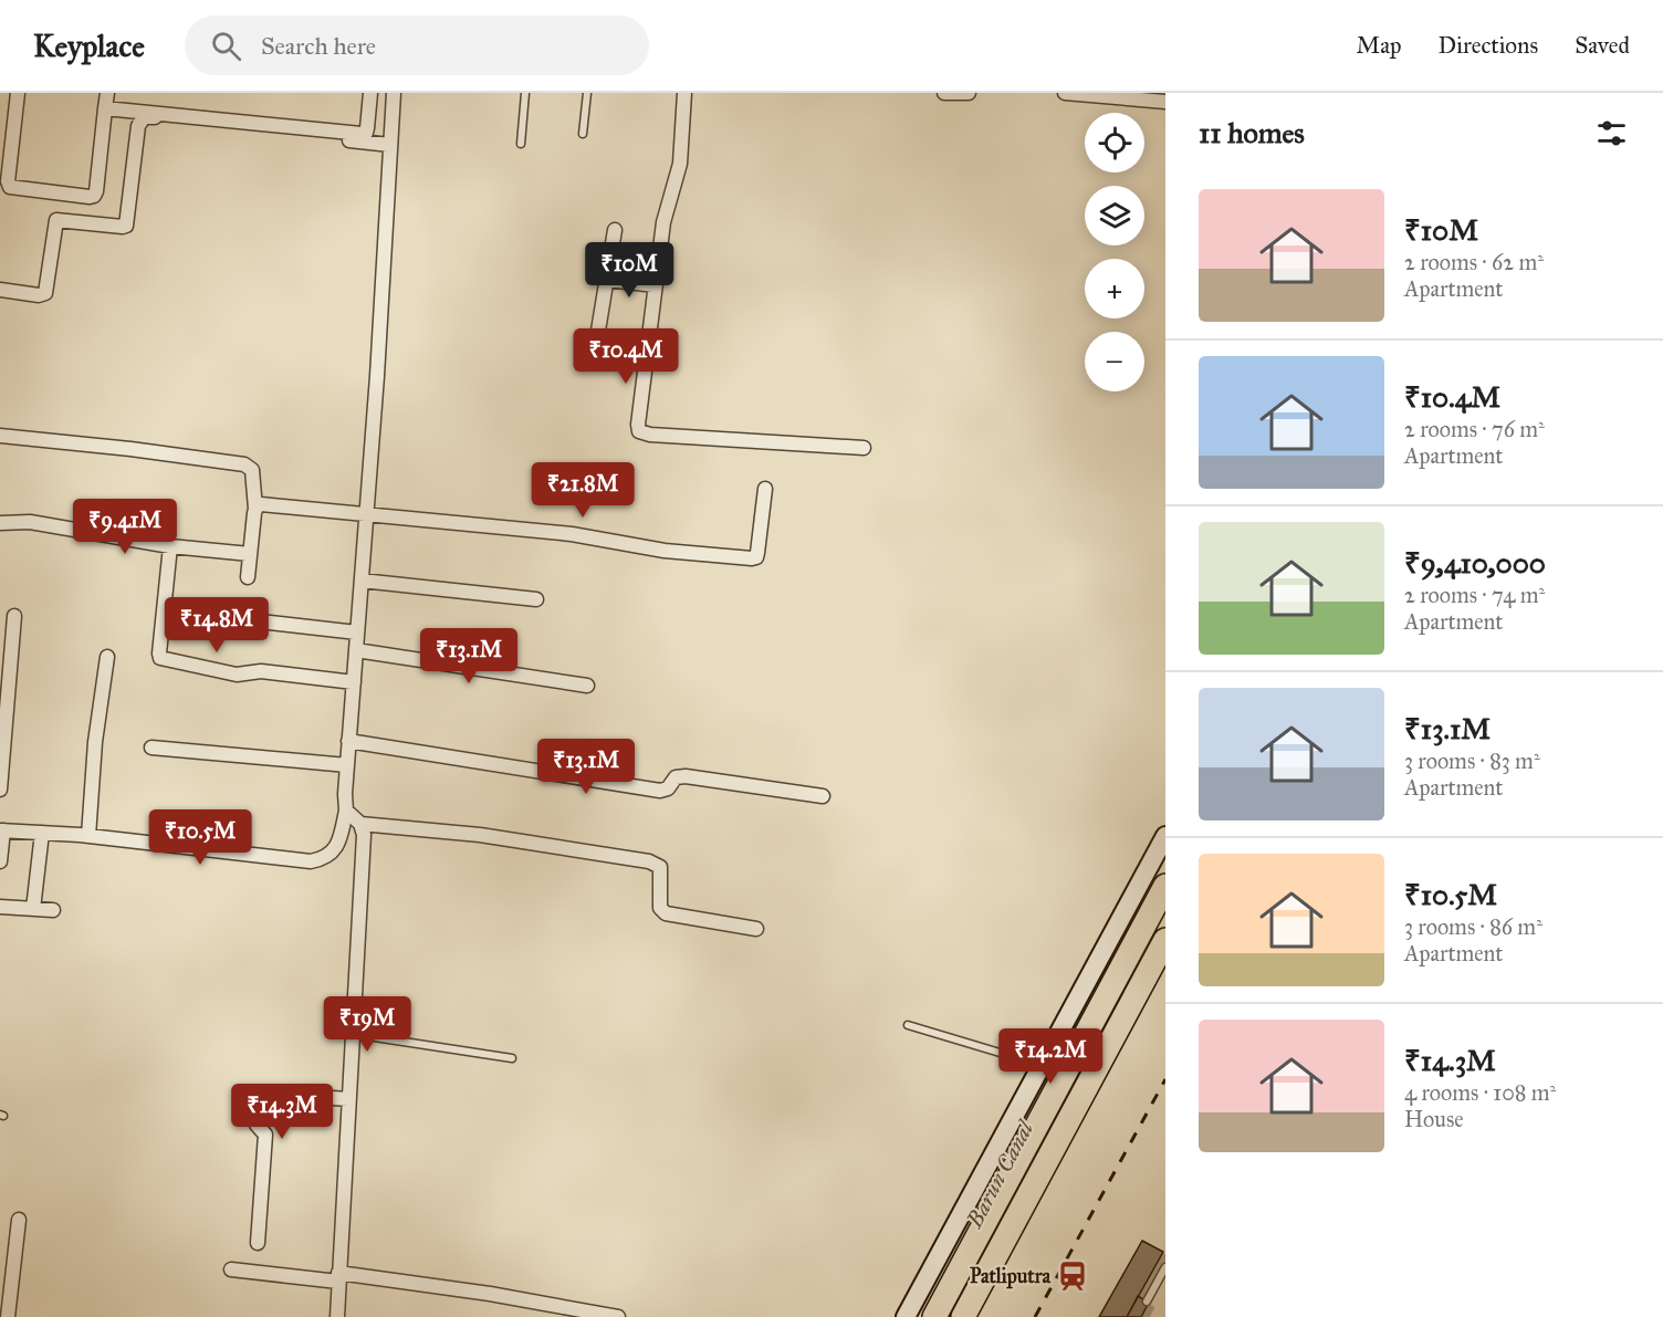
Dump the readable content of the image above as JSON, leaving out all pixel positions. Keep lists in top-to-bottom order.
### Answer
{
  "water": ["Barun Canal"],
  "places": {
    "station": ["Patliputra"]
  },
  "page": {
    "header": "Keyplace",
    "search": "Search here",
    "nav": ["Map", "Directions", "Saved"],
    "heading": "11 homes",
    "map_buttons": ["+", "−"],
    "list": [
      {
        "name": "₹10M",
        "note": "2 rooms · 62 m² · Apartment"
      },
      {
        "name": "₹10.4M",
        "note": "2 rooms · 76 m² · Apartment"
      },
      {
        "name": "₹9,410,000",
        "note": "2 rooms · 74 m² · Apartment"
      },
      {
        "name": "₹13.1M",
        "note": "3 rooms · 83 m² · Apartment"
      },
      {
        "name": "₹10.5M",
        "note": "3 rooms · 86 m² · Apartment"
      },
      {
        "name": "₹14.3M",
        "note": "4 rooms · 108 m² · House"
      }
    ],
    "price": [
      "₹10M",
      "₹10.4M",
      "₹21.8M",
      "₹9.41M",
      "₹14.8M",
      "₹13.1M",
      "₹13.1M",
      "₹10.5M",
      "₹19M",
      "₹14.2M",
      "₹14.3M"
    ]
  }
}
